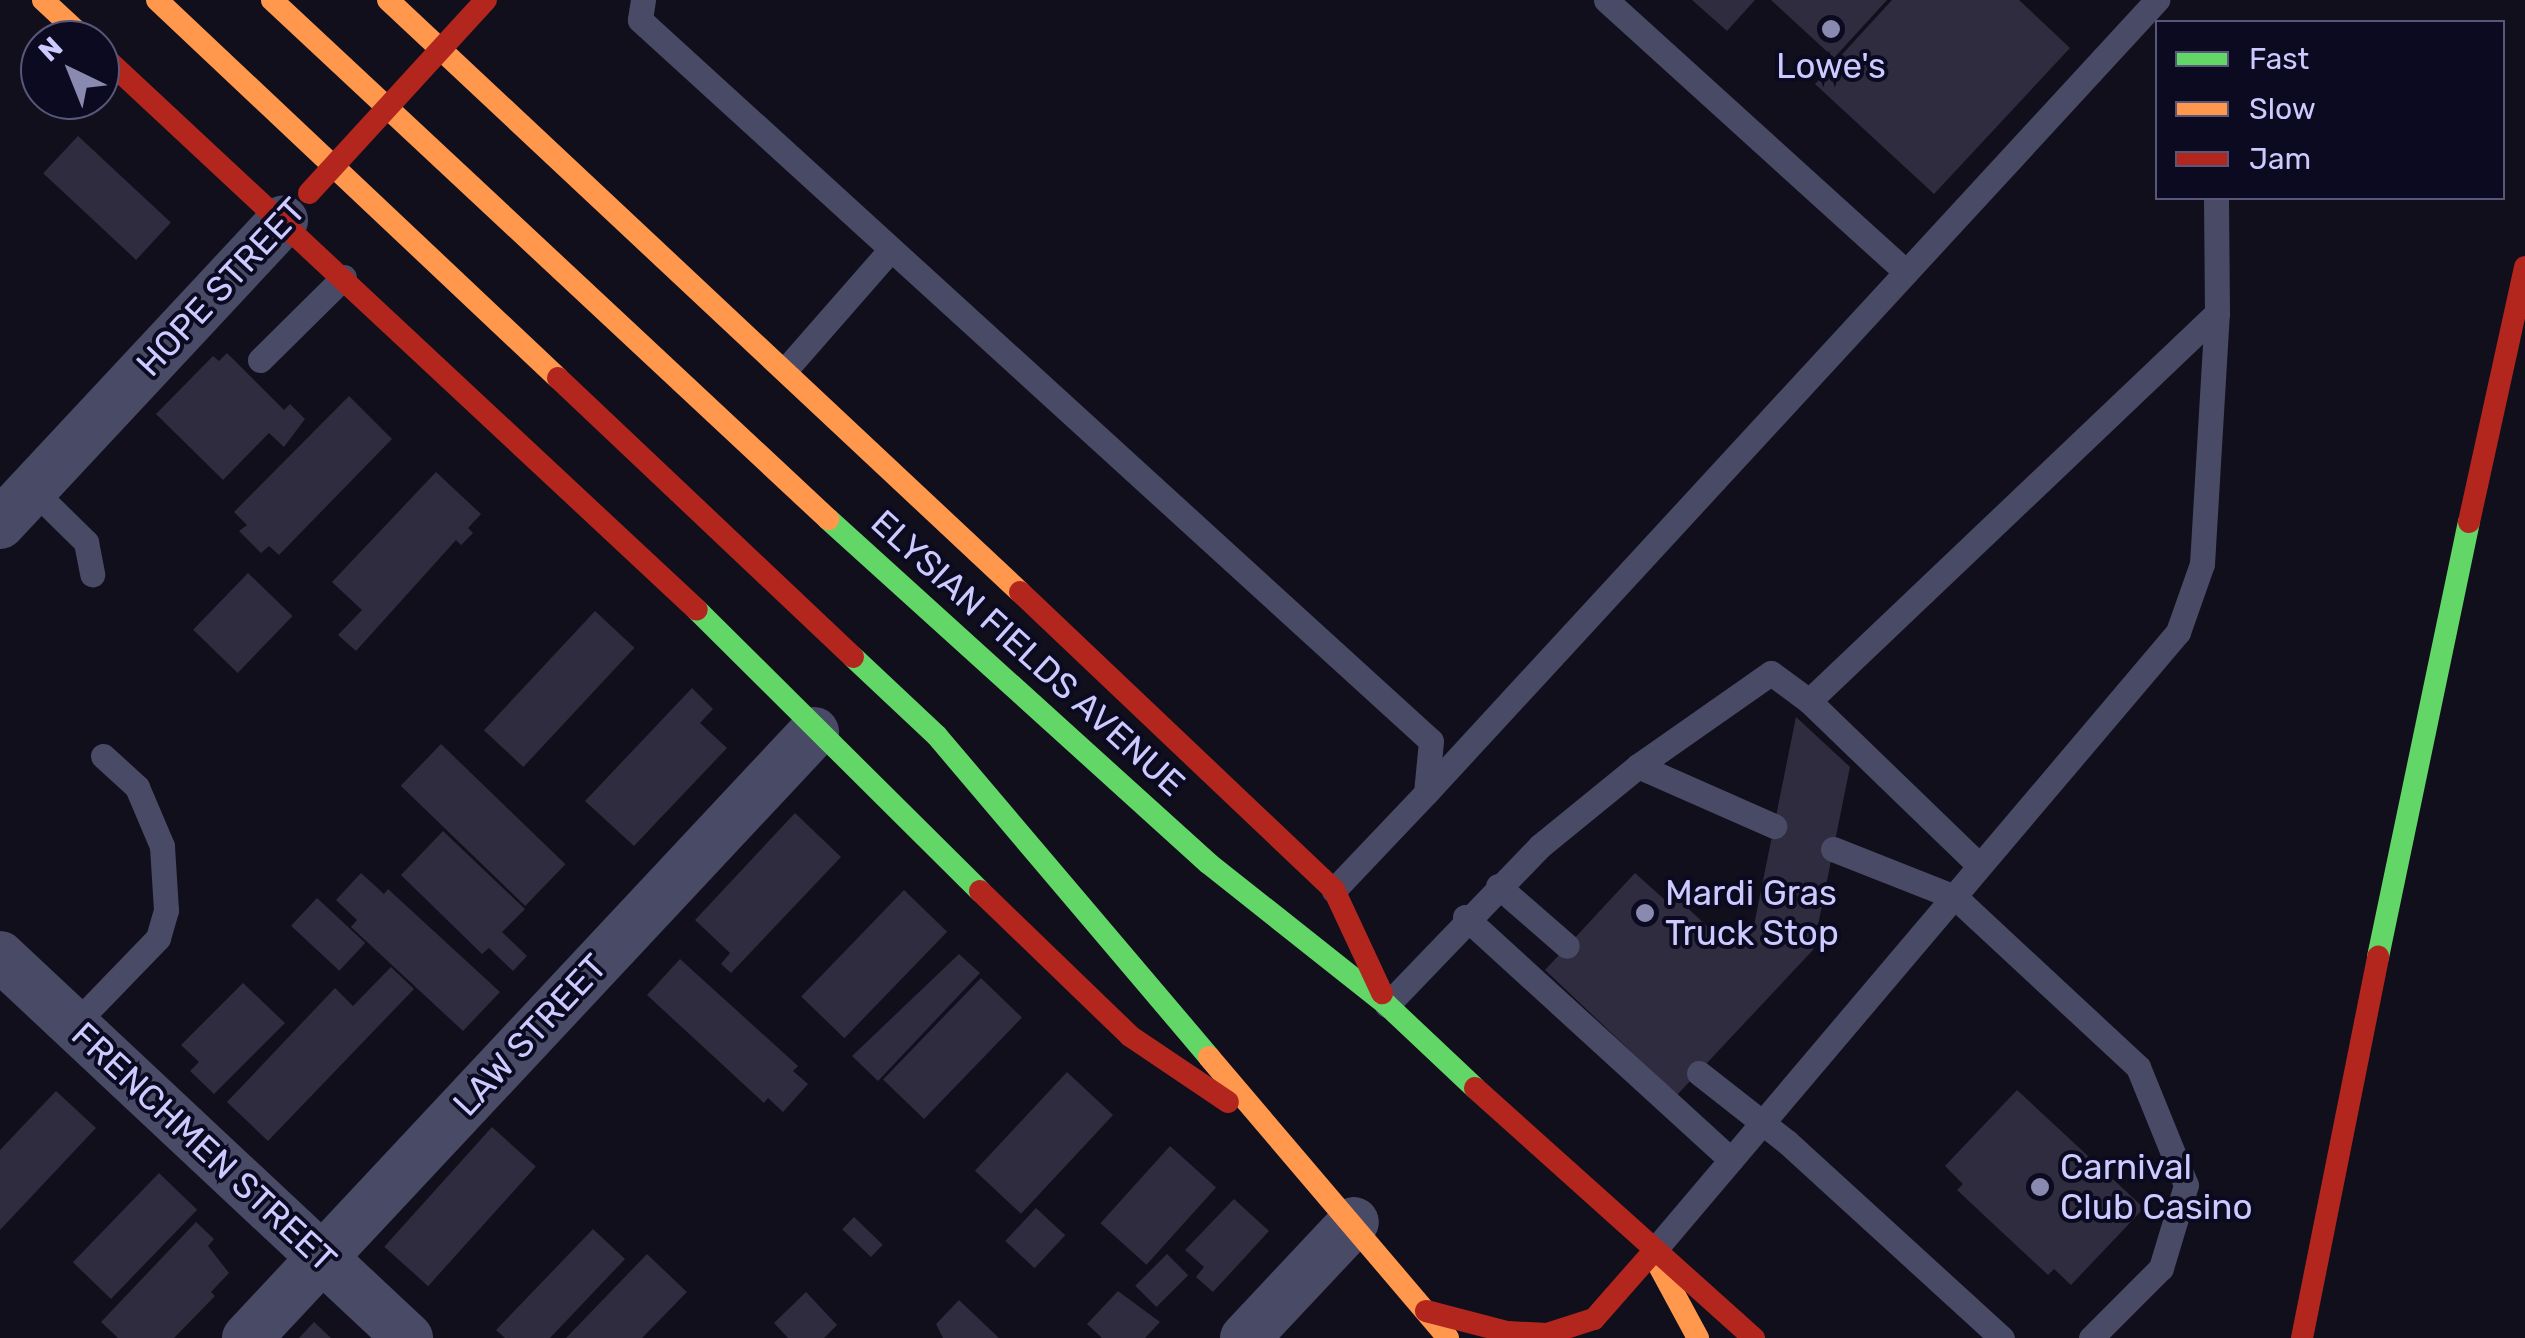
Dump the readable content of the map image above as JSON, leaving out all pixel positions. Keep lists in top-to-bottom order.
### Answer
{
  "streets": {
    "main road": ["HOPE STREET", "ELYSIAN FIELDS AVENUE"],
    "street": ["LAW STREET", "FRENCHMEN STREET"]
  },
  "crossings": [
    ["LAW STREET", "FRENCHMEN STREET"]
  ],
  "places": ["Lowe's", "Mardi Gras Truck Stop", "Carnival Club Casino"],
  "legend": ["Fast", "Slow", "Jam"],
  "north": "top left"
}
